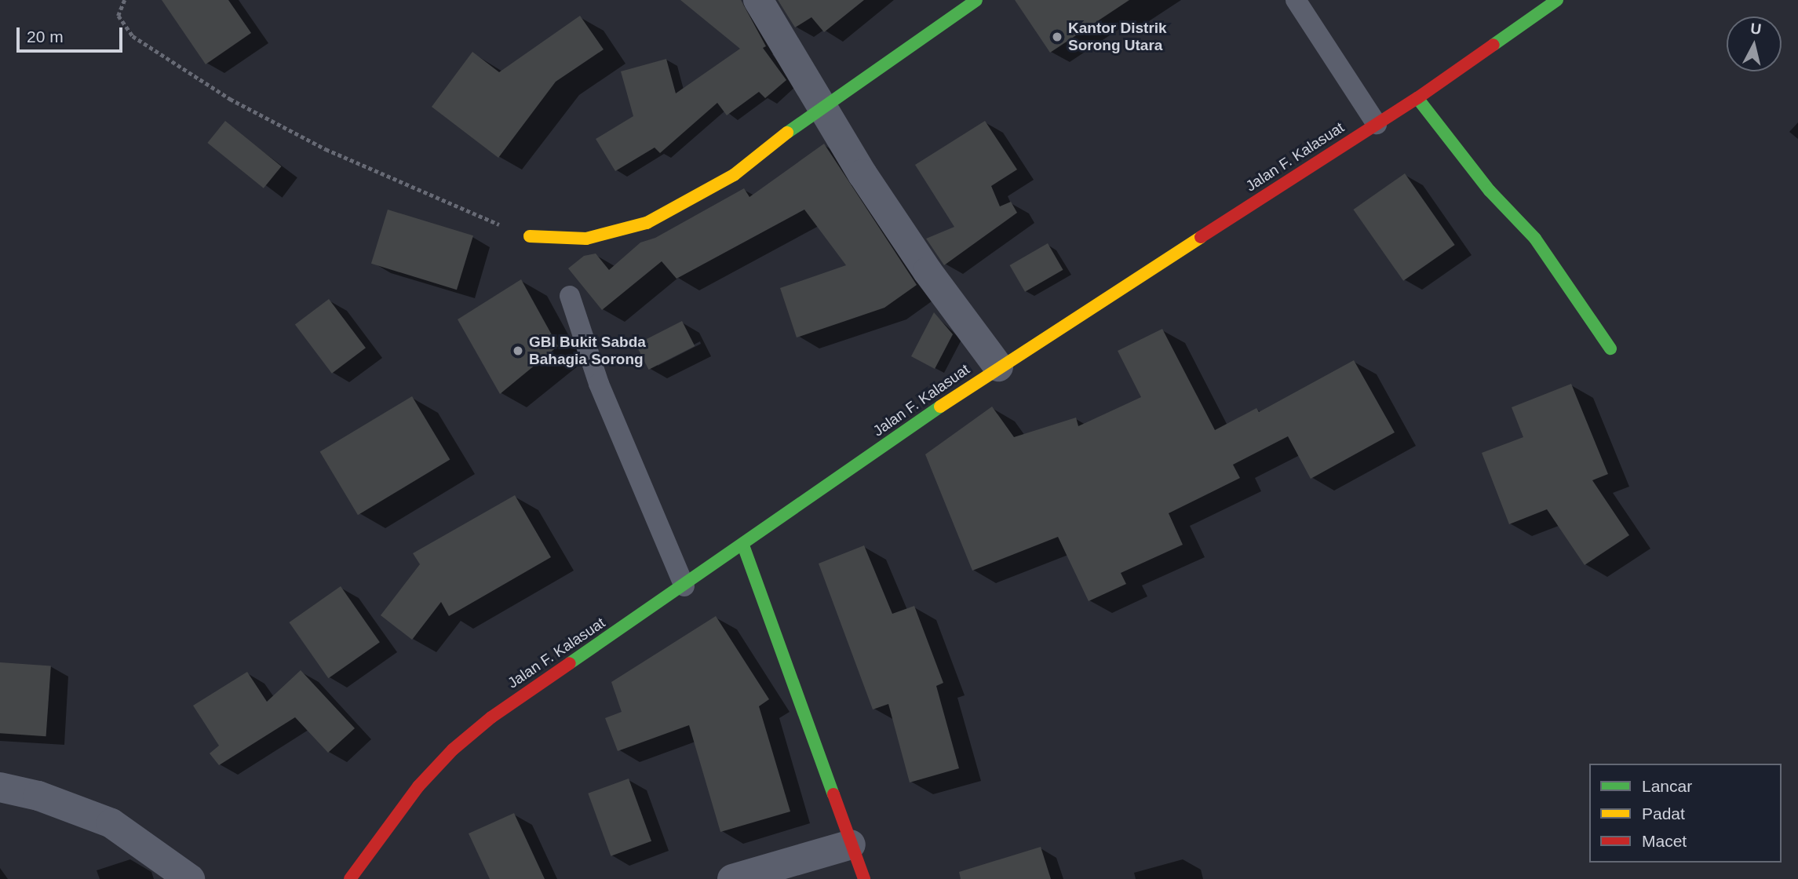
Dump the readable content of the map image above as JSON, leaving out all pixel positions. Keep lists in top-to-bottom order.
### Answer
{
  "streets": {
    "street": ["Jalan F. Kalasuat"]
  },
  "places": ["Kantor Distrik Sorong Utara", "GBI Bukit Sabda Bahagia Sorong"],
  "legend": ["Lancar", "Padat", "Macet"],
  "scale_bar": "20 m",
  "north": "top"
}
